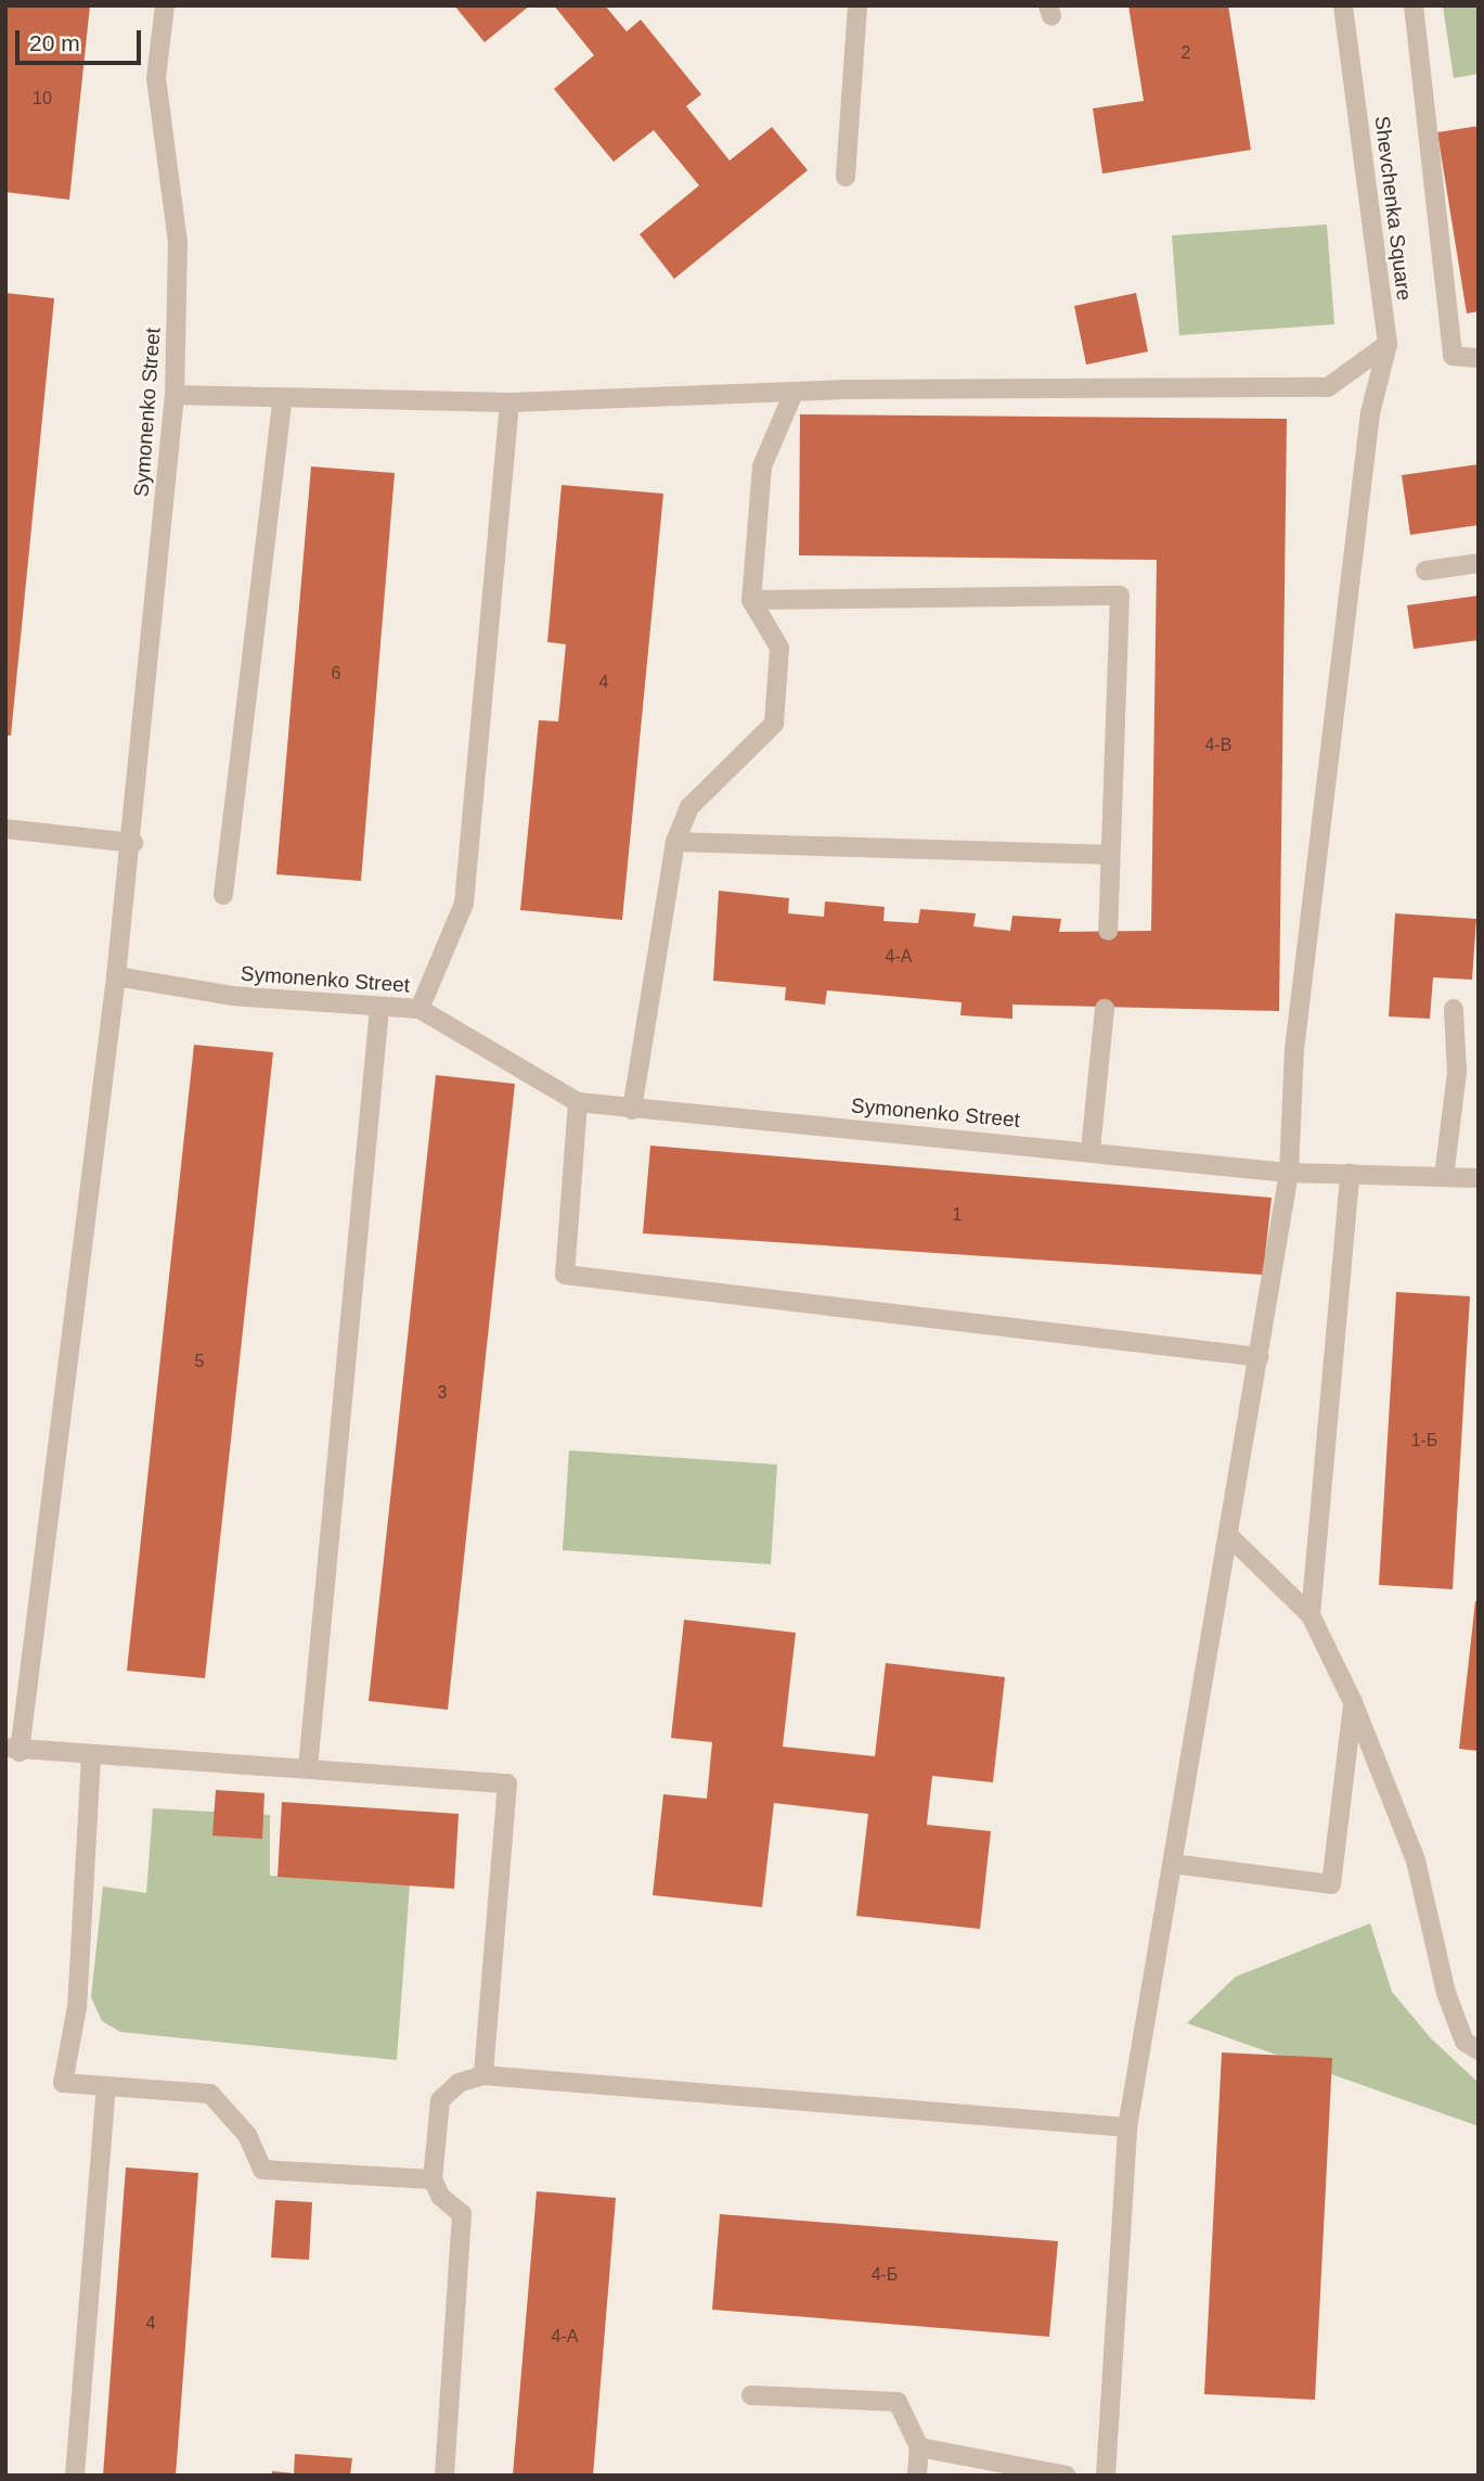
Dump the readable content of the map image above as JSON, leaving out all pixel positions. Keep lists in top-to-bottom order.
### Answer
{
  "streets": {
    "street": ["Shevchenka Square", "Symonenko Street"]
  },
  "house_numbers": [
    "2",
    "10",
    "6",
    "4",
    "4-В",
    "4-А",
    "1",
    "5",
    "3",
    "1-Б",
    "4-Б",
    "4",
    "4-А"
  ],
  "scale_bar": "20 m"
}
